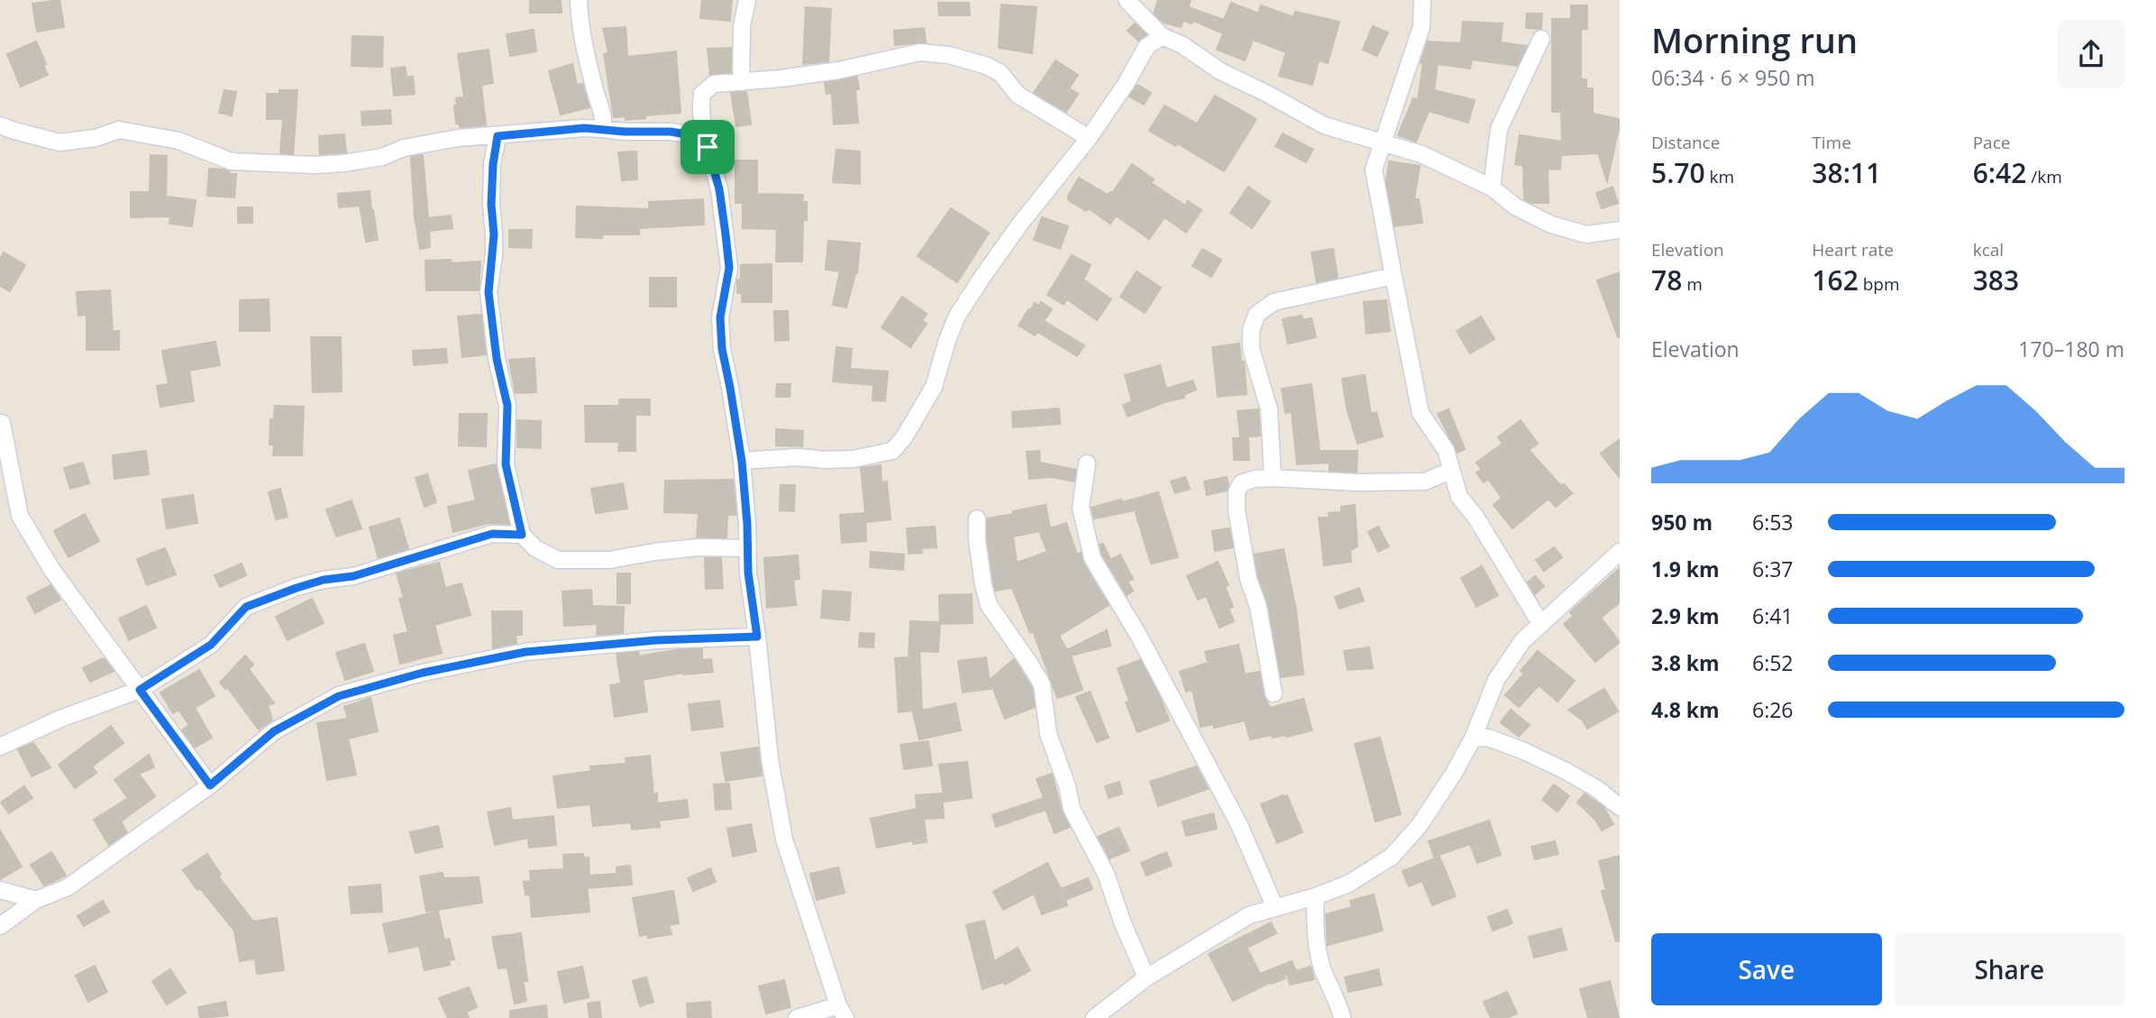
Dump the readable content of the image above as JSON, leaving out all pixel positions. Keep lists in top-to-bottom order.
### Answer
{
  "page": {
    "heading": ["Morning run", "06:34 · 6 × 950 m"],
    "stats": [
      ["Distance", "5.70 km"],
      ["Time", "38:11"],
      ["Pace", "6:42 /km"],
      ["Elevation", "78 m"],
      ["Heart rate", "162 bpm"],
      ["kcal", "383"]
    ],
    "chart": ["Elevation", "170–180 m"],
    "list": [
      {
        "name": "950 m",
        "note": "6:53"
      },
      {
        "name": "1.9 km",
        "note": "6:37"
      },
      {
        "name": "2.9 km",
        "note": "6:41"
      },
      {
        "name": "3.8 km",
        "note": "6:52"
      },
      {
        "name": "4.8 km",
        "note": "6:26"
      }
    ],
    "buttons": ["Save", "Share"]
  }
}
